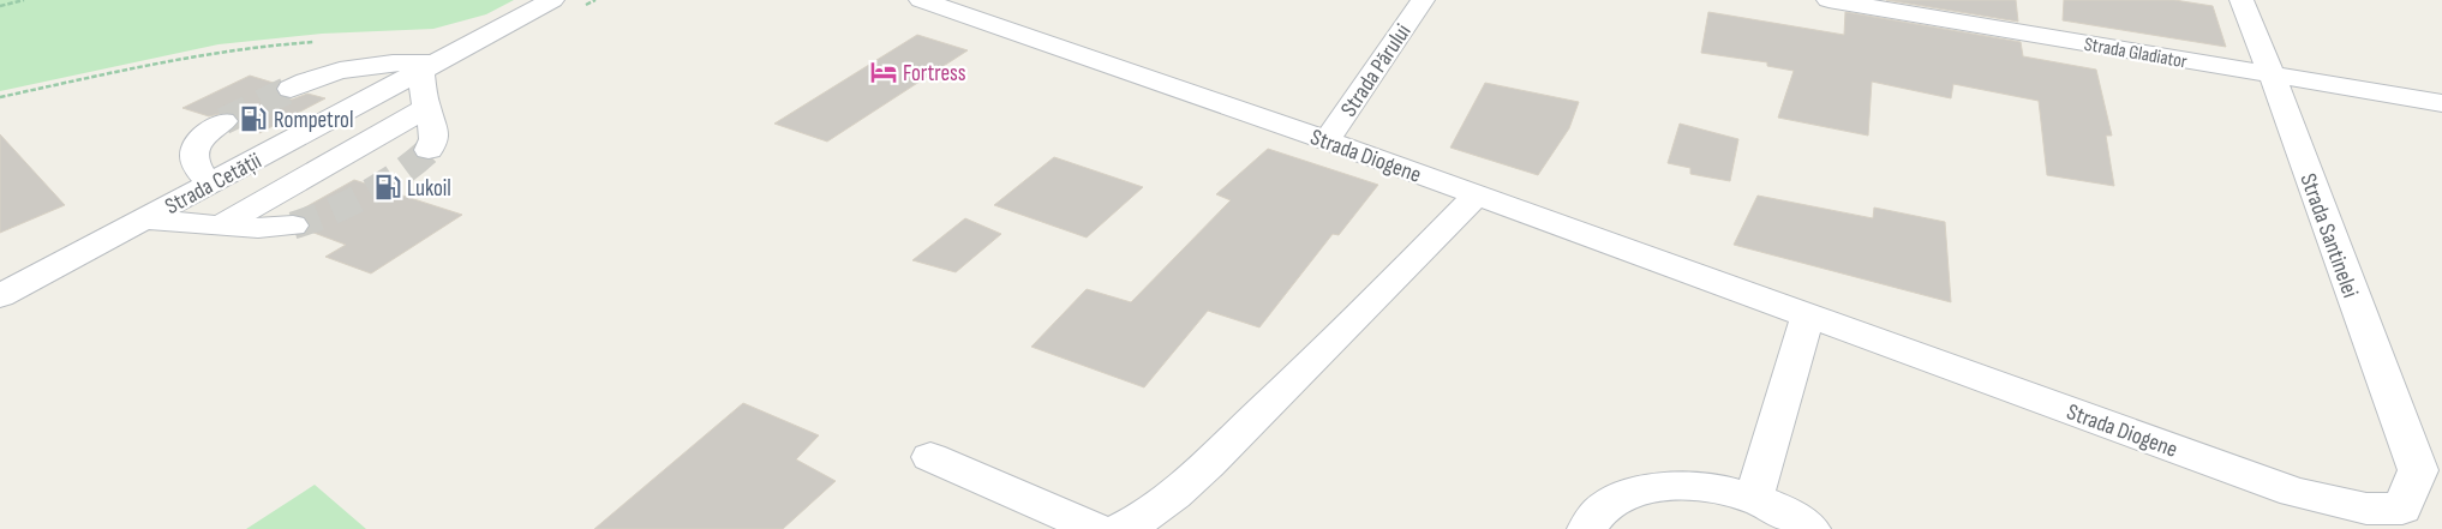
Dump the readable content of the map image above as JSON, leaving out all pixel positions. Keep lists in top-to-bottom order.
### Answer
{
  "streets": {
    "street": [
      "Strada Gladiator",
      "Strada Părului",
      "Strada Diogene",
      "Strada Cetății",
      "Strada Santinelei"
    ]
  },
  "crossings": [
    ["Strada Gladiator", "Strada Santinelei"],
    ["Strada Părului", "Strada Diogene"],
    ["Strada Diogene", "Strada Santinelei"]
  ],
  "places": {
    "hotel": ["Fortress"],
    "fuel station": ["Rompetrol", "Lukoil"]
  }
}
